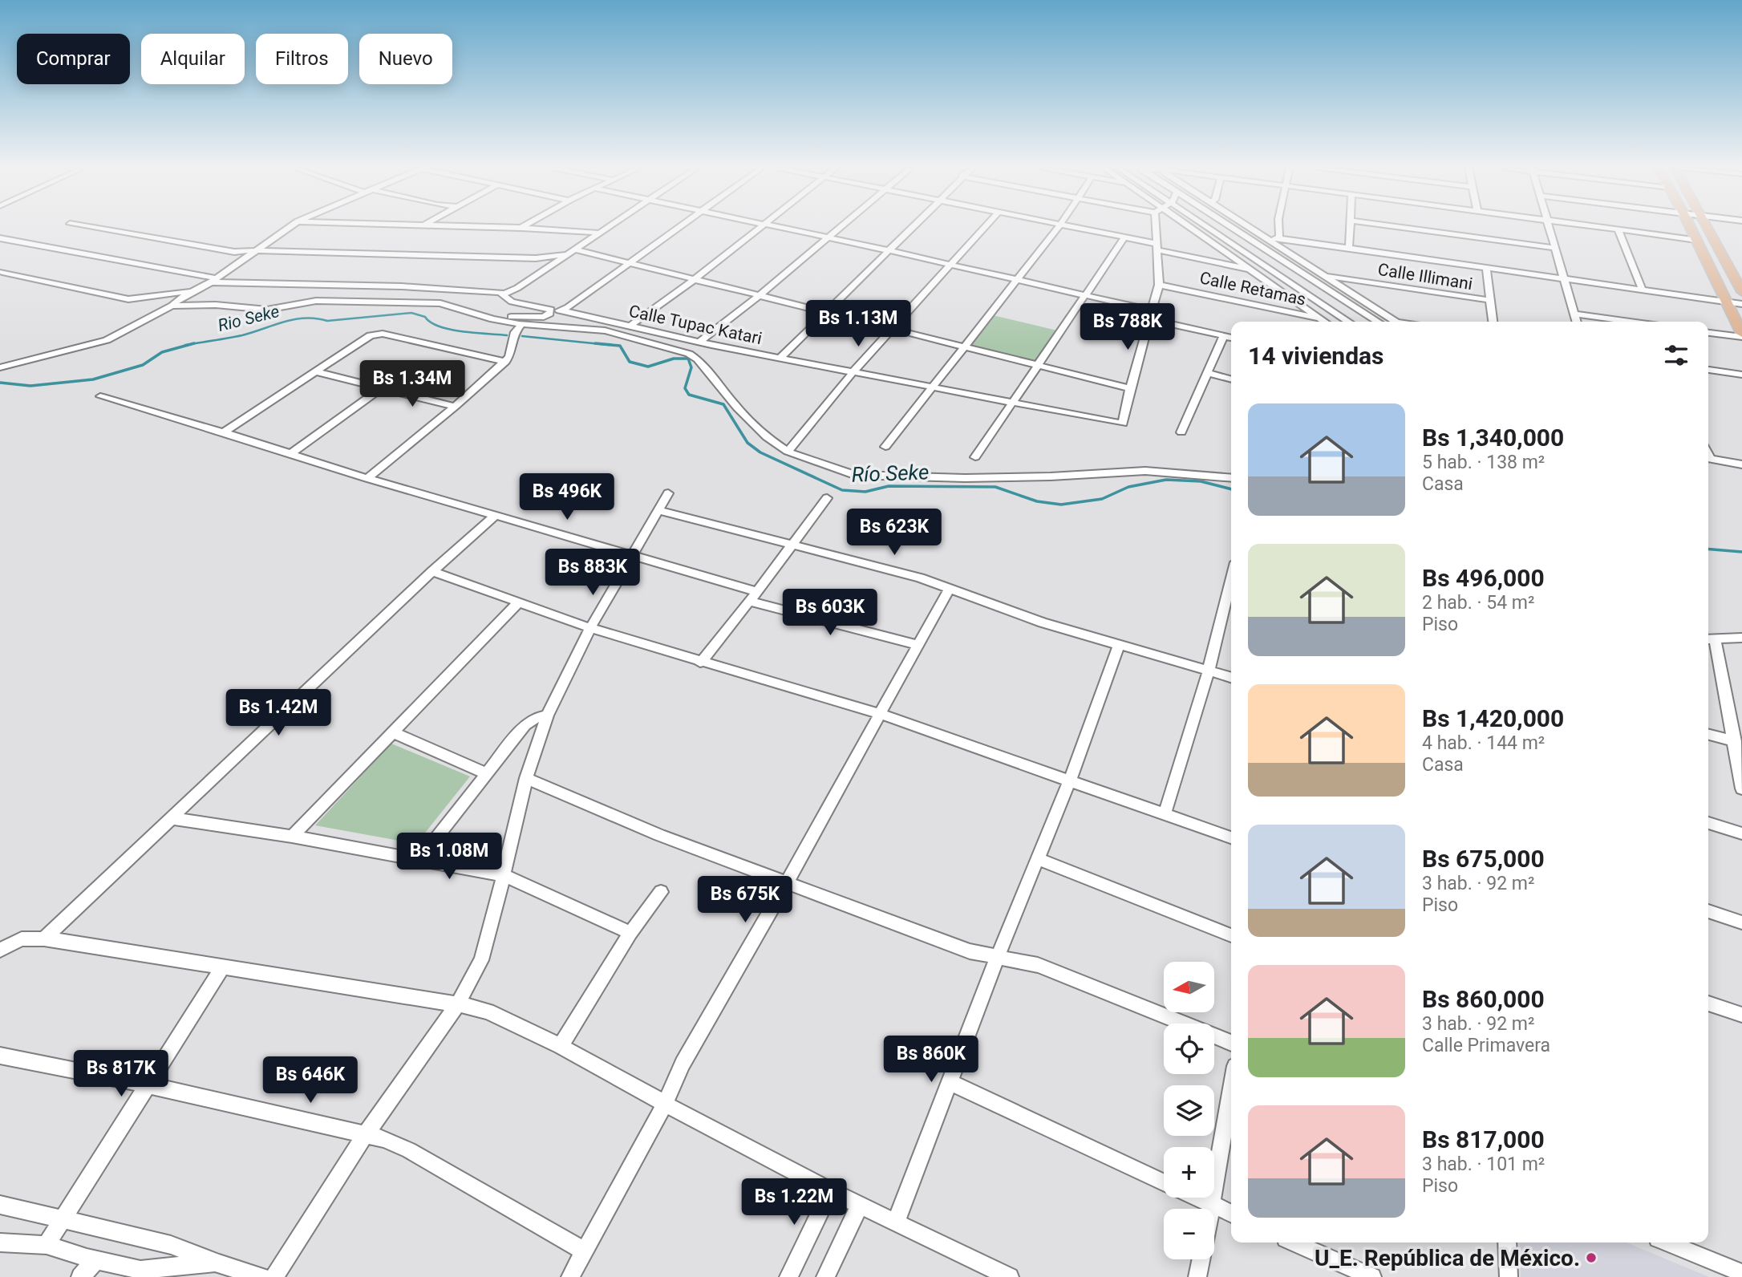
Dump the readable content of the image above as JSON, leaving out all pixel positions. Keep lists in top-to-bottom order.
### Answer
{
  "streets": {
    "street": ["Calle Illimani", "Calle Retamas", "Calle Tupac Katari"]
  },
  "water": ["Rio Seke", "Río Seke"],
  "places": ["U_E. República de México."],
  "north": "left",
  "page": {
    "chip": [
      "Comprar",
      "Alquilar",
      "Filtros",
      "Nuevo"
    ],
    "price": [
      "Bs 1.13M",
      "Bs 788K",
      "Bs 1.34M",
      "Bs 496K",
      "Bs 623K",
      "Bs 883K",
      "Bs 603K",
      "Bs 1.42M",
      "Bs 1.08M",
      "Bs 675K",
      "Bs 860K",
      "Bs 817K",
      "Bs 646K",
      "Bs 1.22M"
    ],
    "heading": "14 viviendas",
    "list": [
      {
        "name": "Bs 1,340,000",
        "note": "5 hab. · 138 m² · Casa"
      },
      {
        "name": "Bs 496,000",
        "note": "2 hab. · 54 m² · Piso"
      },
      {
        "name": "Bs 1,420,000",
        "note": "4 hab. · 144 m² · Casa"
      },
      {
        "name": "Bs 675,000",
        "note": "3 hab. · 92 m² · Piso"
      },
      {
        "name": "Bs 860,000",
        "note": "3 hab. · 92 m² · Calle Primavera"
      },
      {
        "name": "Bs 817,000",
        "note": "3 hab. · 101 m² · Piso"
      }
    ],
    "map_buttons": ["+", "−"]
  }
}
